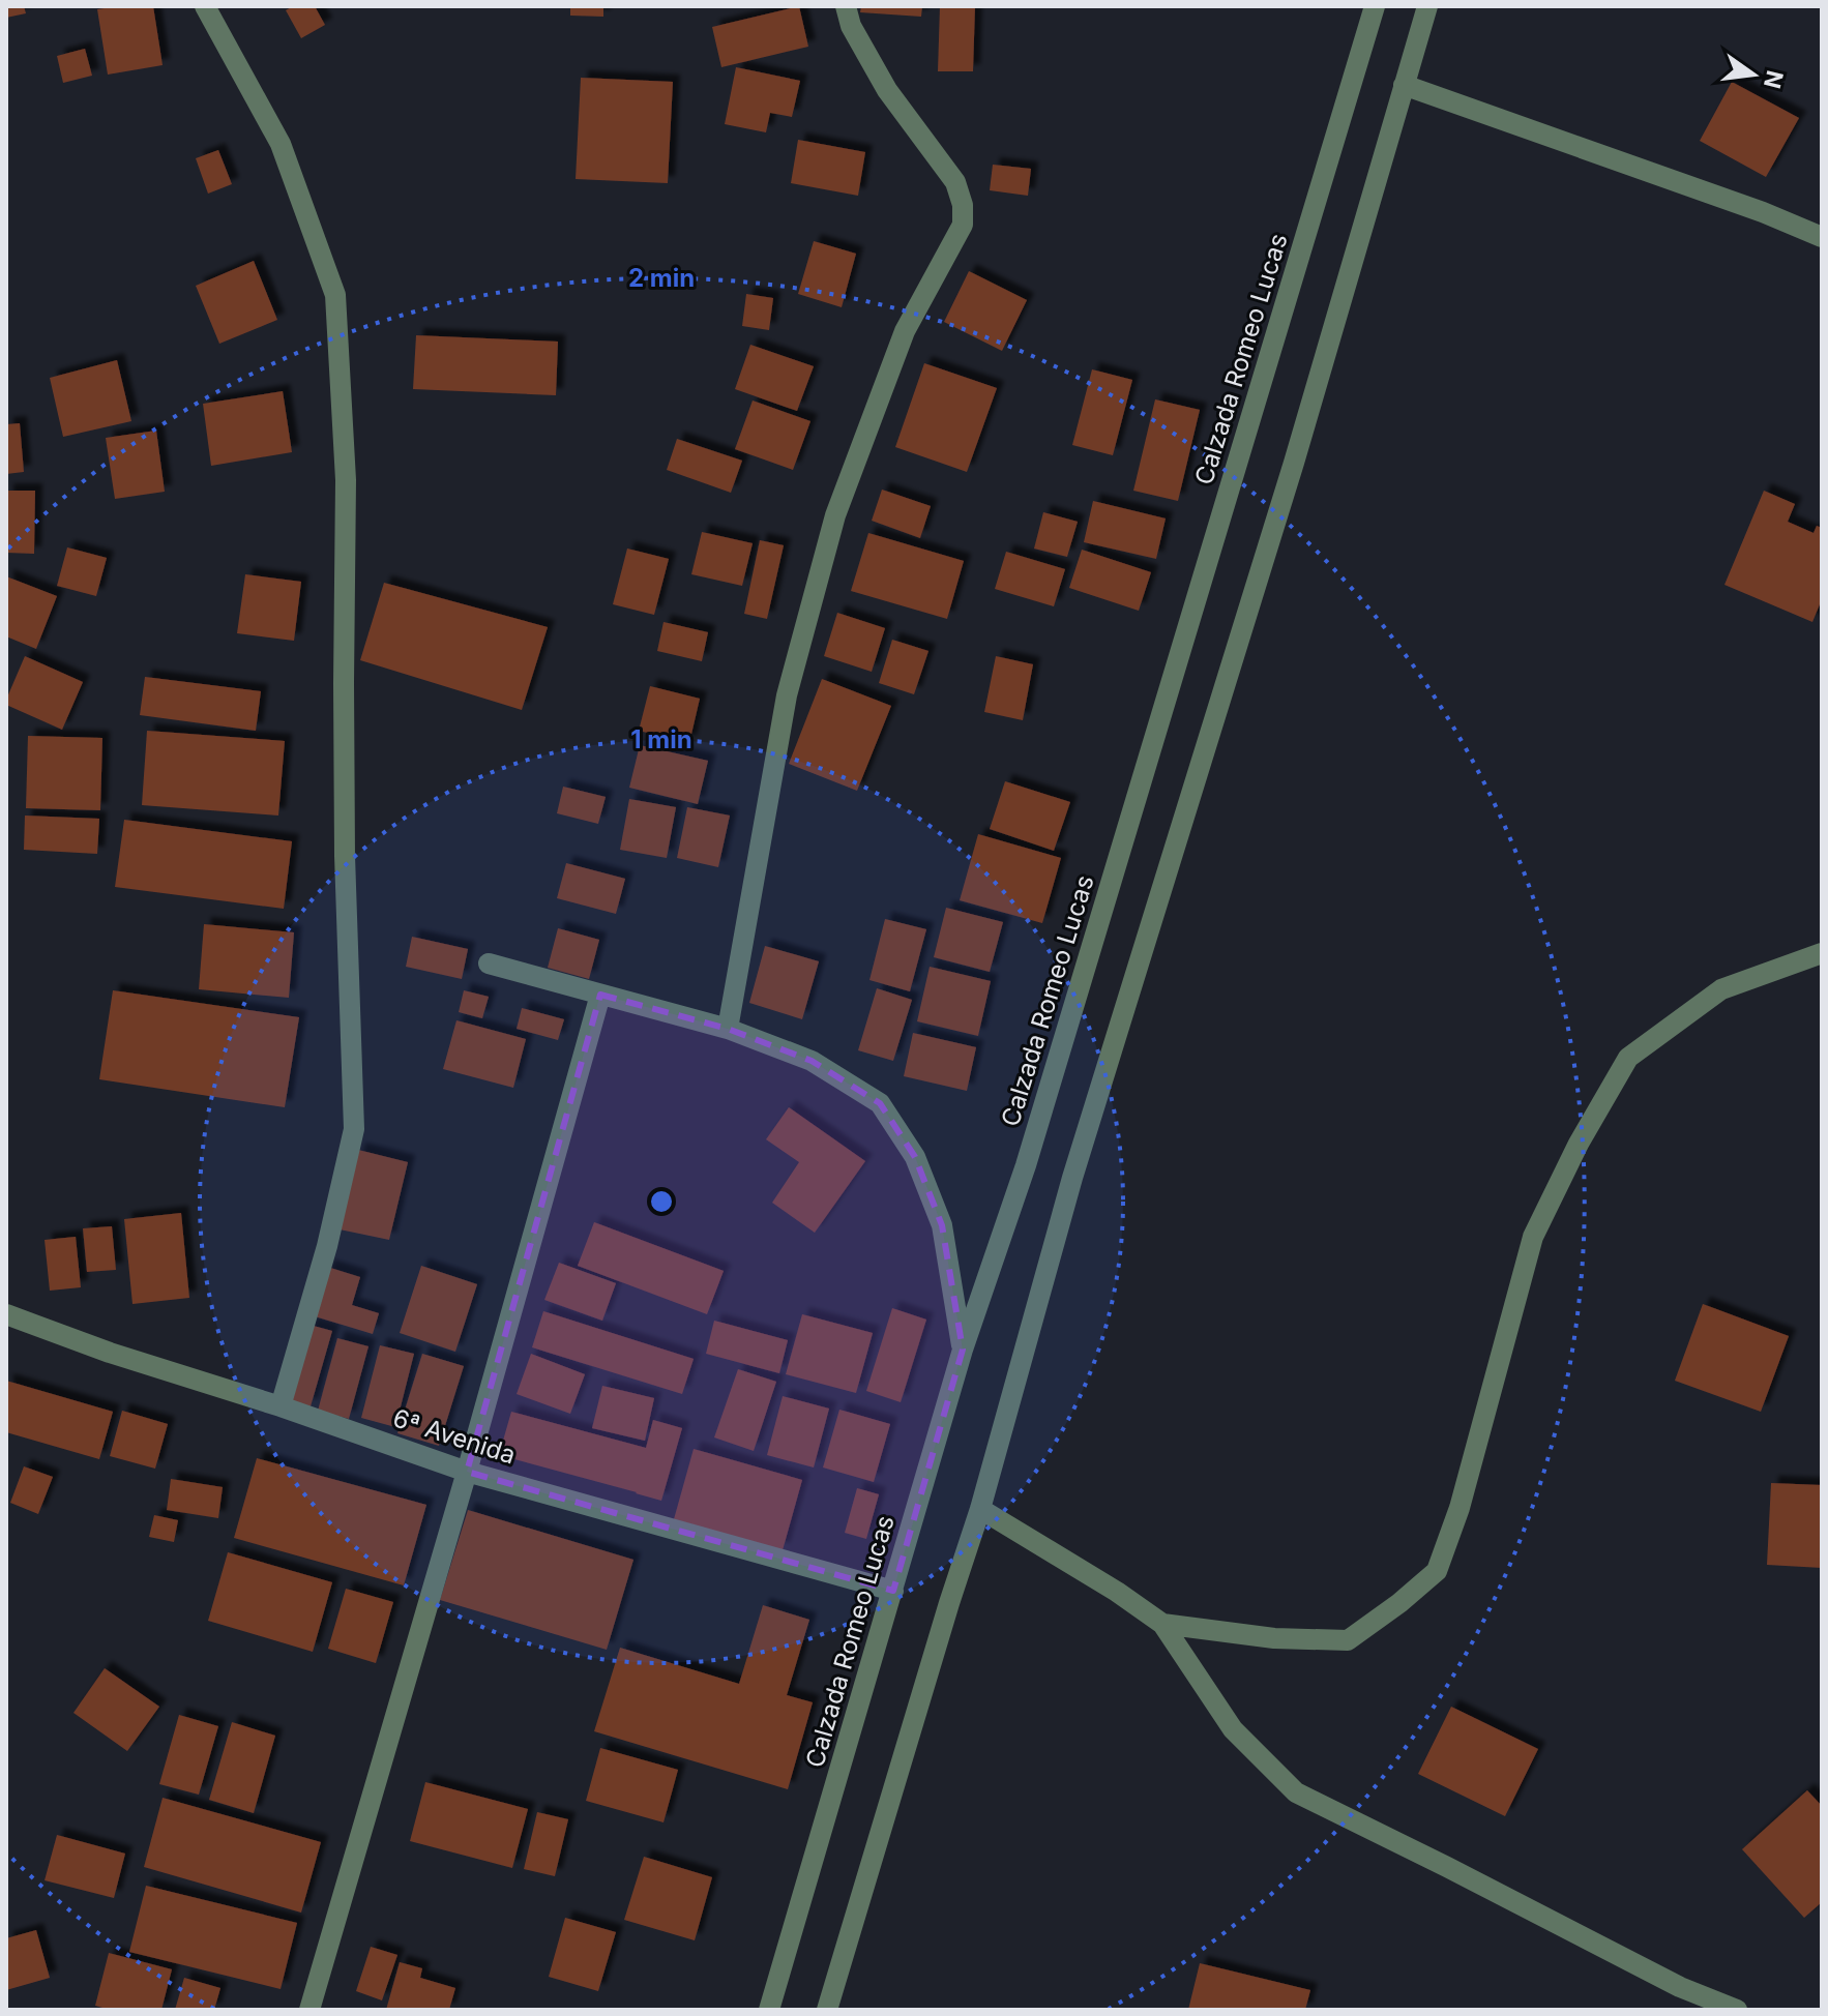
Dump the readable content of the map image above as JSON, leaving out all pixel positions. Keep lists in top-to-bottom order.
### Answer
{
  "streets": {
    "street": ["Calzada Romeo Lucas", "6ª Avenida"]
  },
  "crossings": [
    ["Calzada Romeo Lucas", "6ª Avenida"]
  ],
  "north": "right",
  "rings": ["2 min", "1 min"]
}
